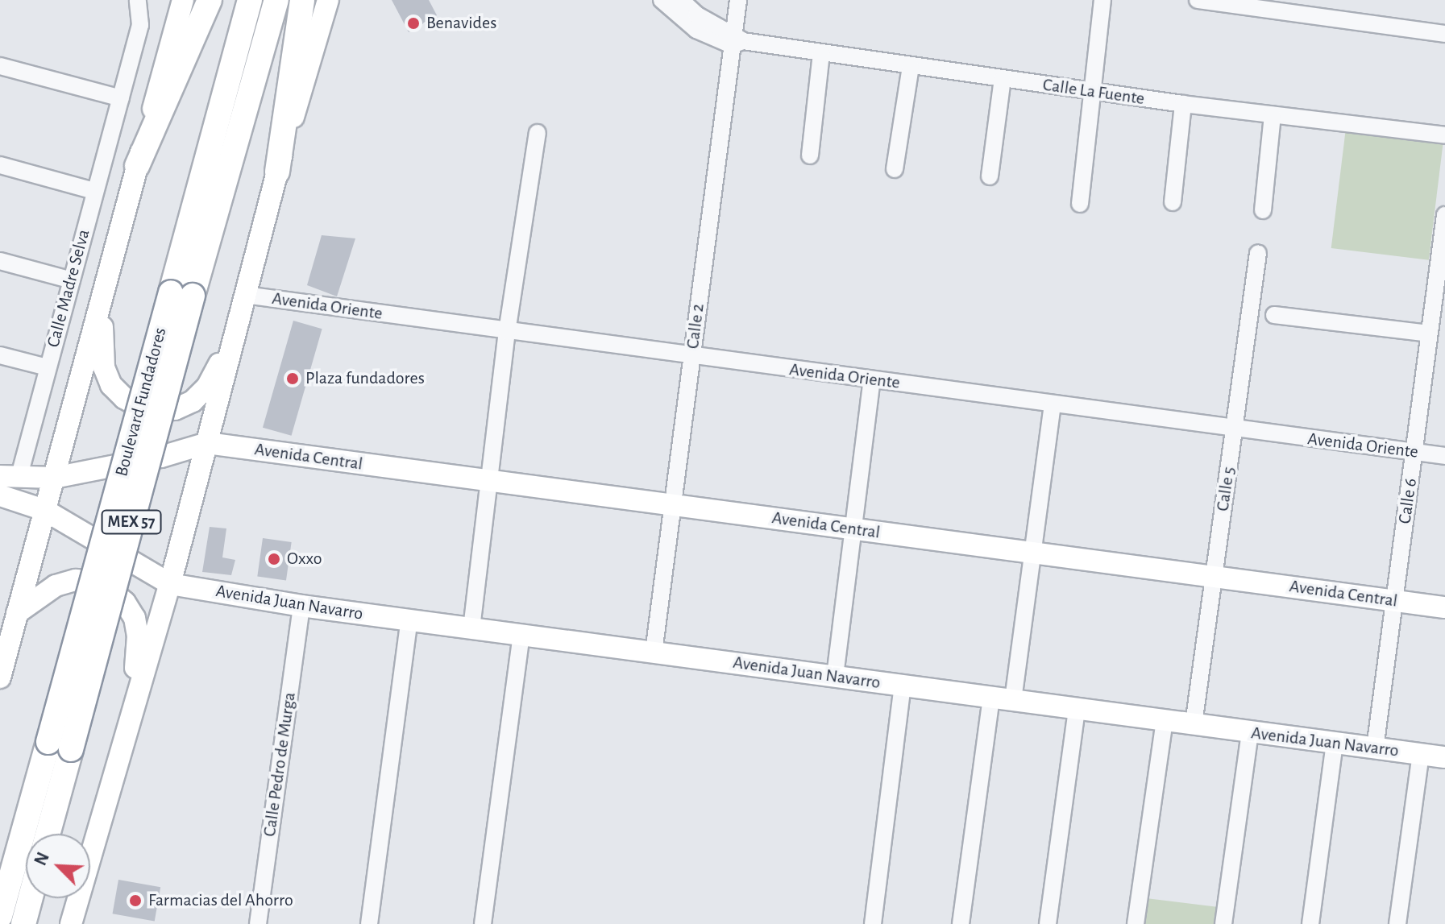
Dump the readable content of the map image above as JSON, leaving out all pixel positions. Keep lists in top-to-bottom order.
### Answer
{
  "streets": {
    "highway": ["Boulevard Fundadores", "MEX 57"],
    "main road": ["Avenida Central", "Avenida Juan Navarro"],
    "street": [
      "Calle La Fuente",
      "Calle Madre Selva",
      "Avenida Oriente",
      "Calle 2",
      "Calle 5",
      "Calle 6",
      "Calle Pedro de Murga"
    ]
  },
  "crossings": [
    ["Calle La Fuente", "Calle 2"],
    ["Avenida Oriente", "Calle 2"],
    ["Avenida Oriente", "Calle 5"],
    ["Avenida Oriente", "Calle 6"],
    ["Calle 2", "Avenida Central"],
    ["Calle 2", "Avenida Juan Navarro"],
    ["Avenida Central", "Calle 5"],
    ["Avenida Central", "Calle 6"],
    ["Calle 5", "Avenida Juan Navarro"],
    ["Calle 6", "Avenida Juan Navarro"],
    ["Avenida Juan Navarro", "Calle Pedro de Murga"]
  ],
  "places": [
    "Benavides",
    "Plaza fundadores",
    "Oxxo",
    "Farmacias del Ahorro"
  ],
  "north": "top left"
}
